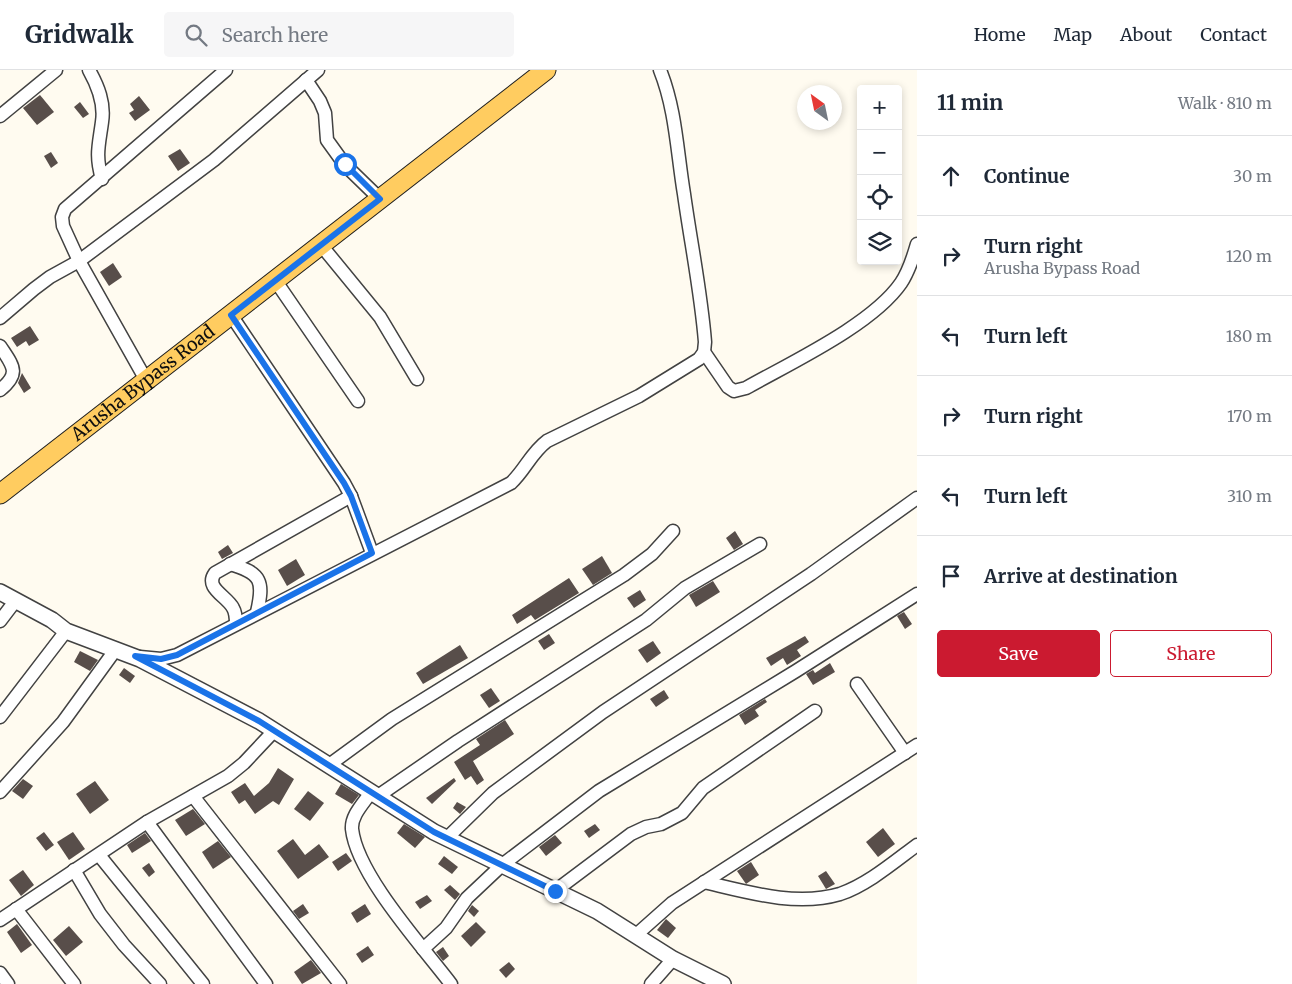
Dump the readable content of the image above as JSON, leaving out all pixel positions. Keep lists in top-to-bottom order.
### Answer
{
  "streets": {
    "main road": ["Arusha Bypass Road"]
  },
  "north": "top left",
  "page": {
    "header": "Gridwalk",
    "search": "Search here",
    "nav": [
      "Home",
      "Map",
      "About",
      "Contact"
    ],
    "heading": ["11 min", "Walk · 810 m"],
    "map_buttons": ["+", "−"],
    "list": [
      ["Continue", "30 m"],
      ["Turn right", "Arusha Bypass Road", "120 m"],
      ["Turn left", "180 m"],
      ["Turn right", "170 m"],
      ["Turn left", "310 m"],
      "Arrive at destination"
    ],
    "buttons": ["Save", "Share"]
  }
}
